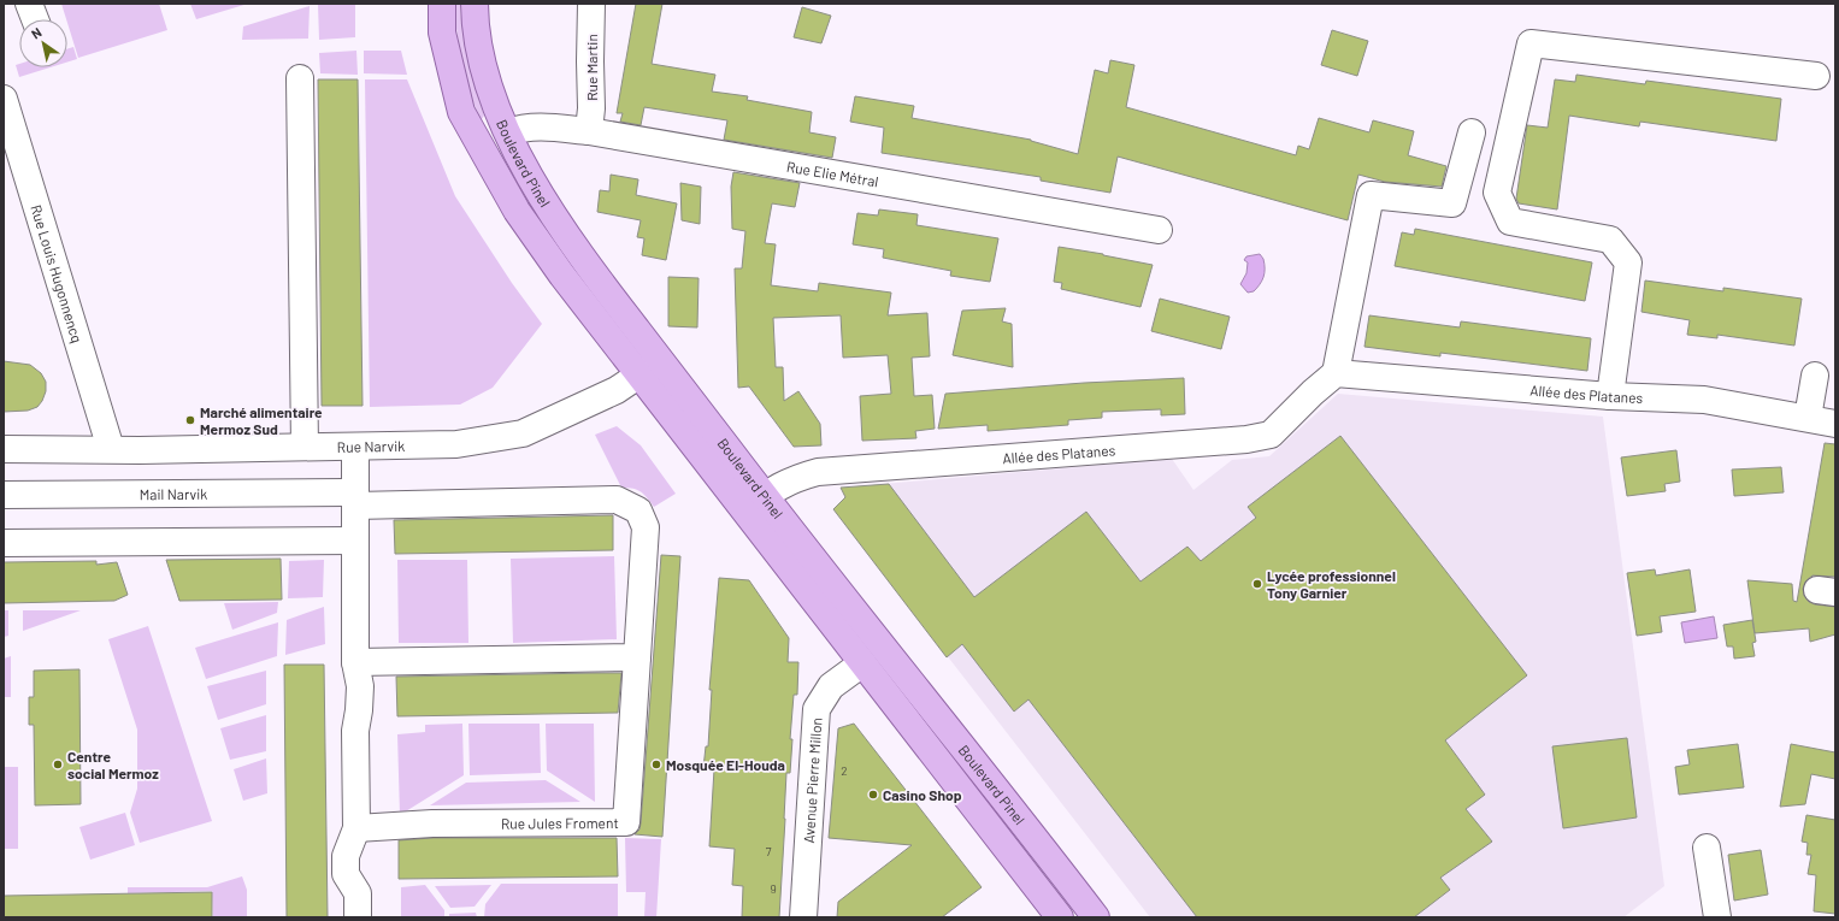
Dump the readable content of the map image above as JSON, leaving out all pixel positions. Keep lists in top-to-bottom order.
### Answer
{
  "streets": {
    "main road": ["Boulevard Pinel"],
    "street": [
      "Rue Martin",
      "Rue Elie Métral",
      "Rue Louis Hugonnencq",
      "Allée des Platanes",
      "Rue Narvik",
      "Mail Narvik",
      "Avenue Pierre Millon",
      "Rue Jules Froment"
    ]
  },
  "crossings": [
    ["Rue Martin", "Rue Elie Métral"],
    ["Boulevard Pinel", "Rue Elie Métral"],
    ["Boulevard Pinel", "Allée des Platanes"],
    ["Boulevard Pinel", "Rue Narvik"],
    ["Boulevard Pinel", "Avenue Pierre Millon"],
    ["Rue Louis Hugonnencq", "Rue Narvik"],
    ["Mail Narvik", "Rue Jules Froment"]
  ],
  "places": [
    "Marché alimentaire Mermoz Sud",
    "Lycée professionnel Tony Garnier",
    "Centre social Mermoz",
    "Mosquée El-Houda",
    "Casino Shop"
  ],
  "house_numbers": ["2", "7", "9"],
  "north": "top left"
}
